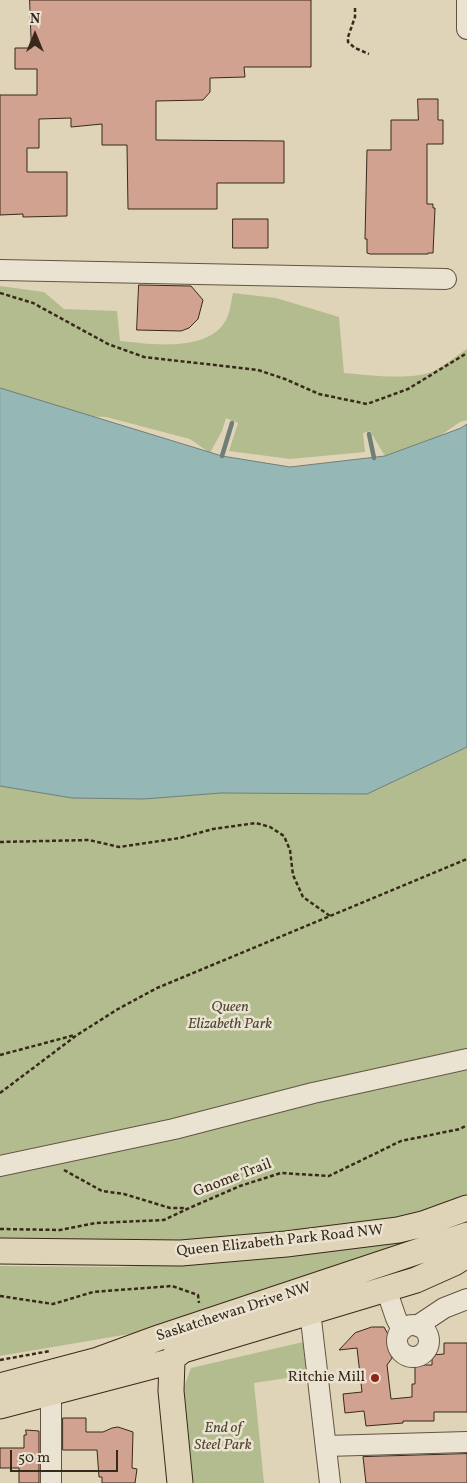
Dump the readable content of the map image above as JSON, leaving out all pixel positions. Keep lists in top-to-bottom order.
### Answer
{
  "streets": {
    "main road": ["Queen Elizabeth Park Road NW", "Saskatchewan Drive NW"],
    "path": ["Gnome Trail"]
  },
  "parks": ["Queen Elizabeth Park", "End of Steel Park"],
  "places": ["Ritchie Mill"],
  "scale_bar": "50 m",
  "north": "top"
}
